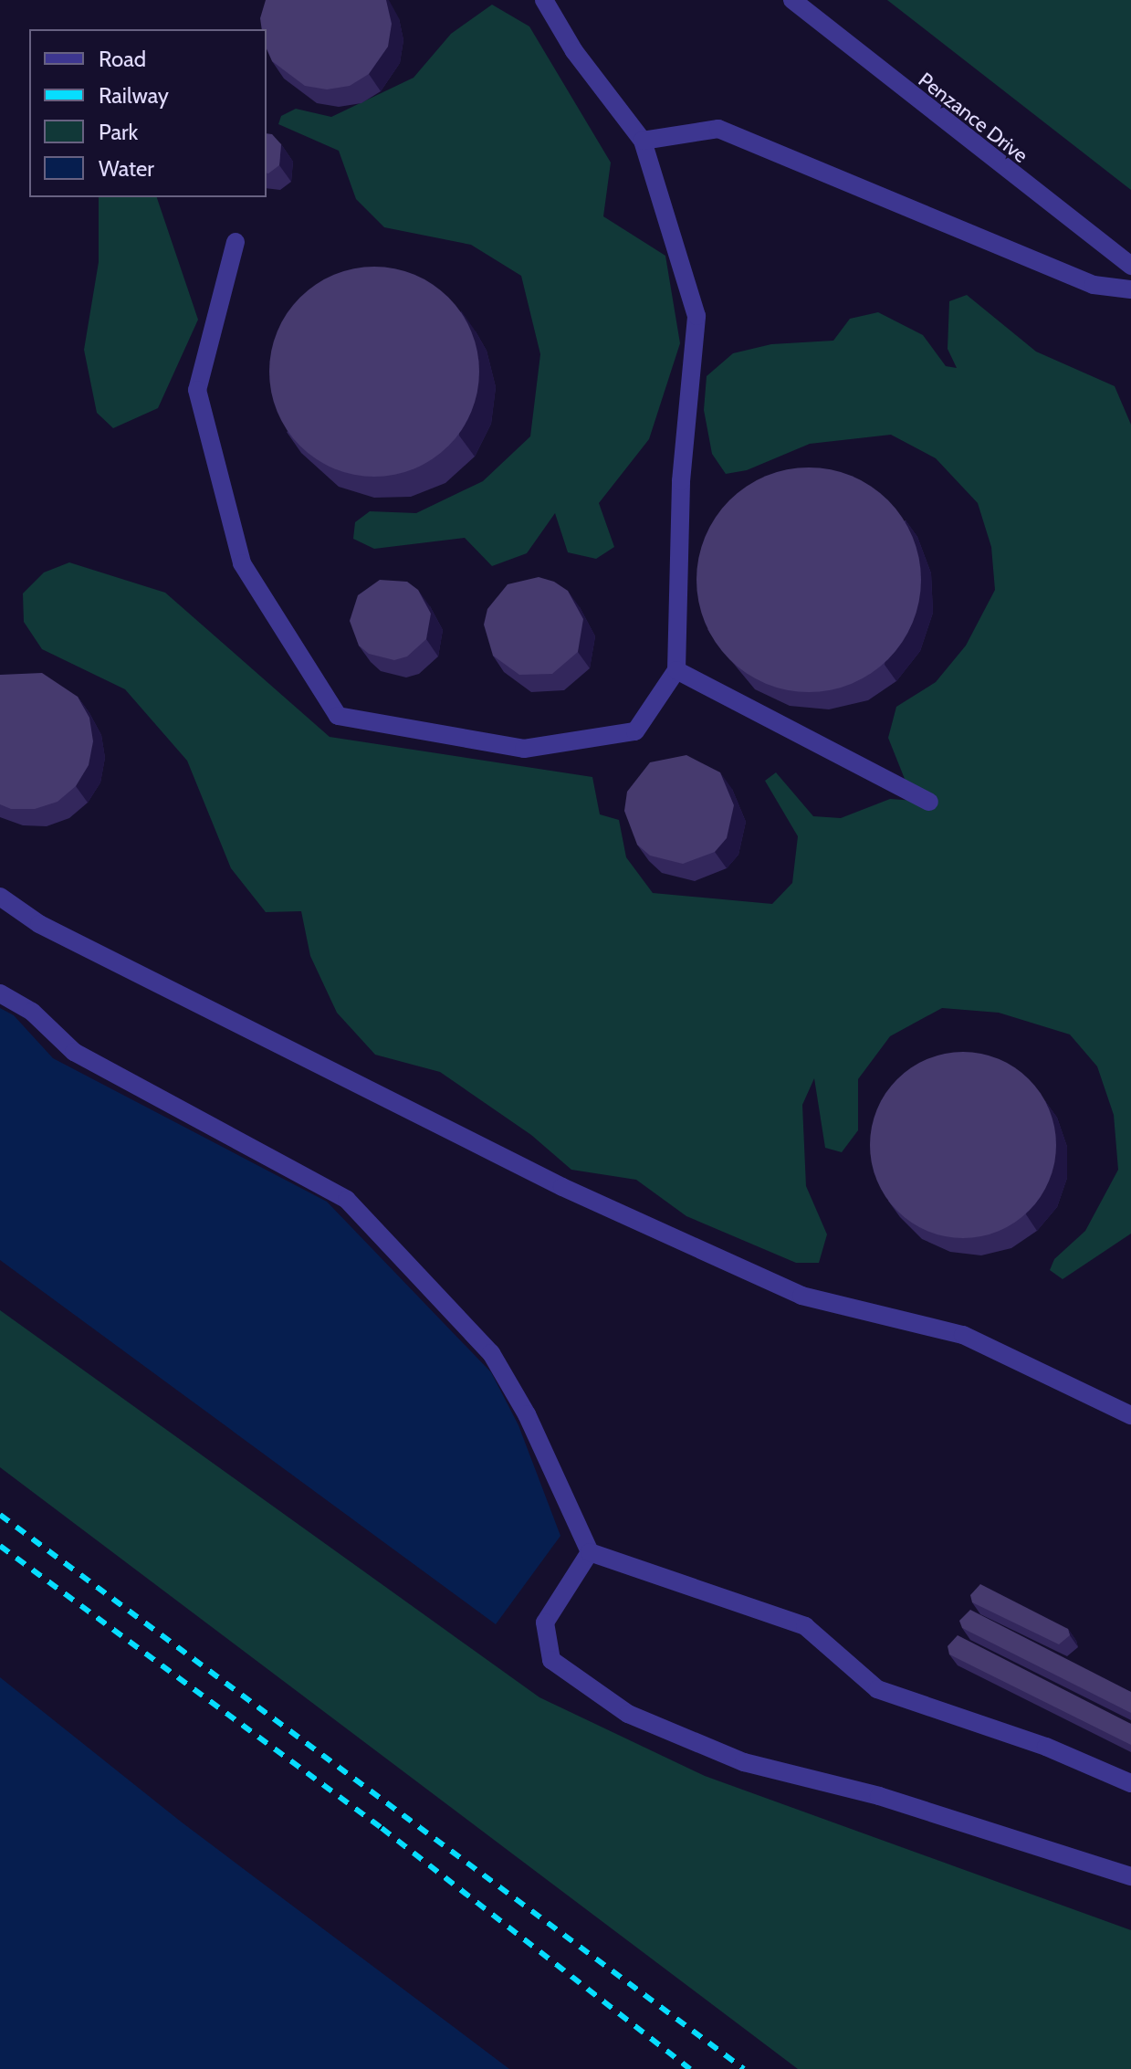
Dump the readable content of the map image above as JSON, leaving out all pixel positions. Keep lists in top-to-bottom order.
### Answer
{
  "streets": {
    "street": ["Penzance Drive"]
  },
  "legend": [
    "Road",
    "Railway",
    "Park",
    "Water"
  ]
}
